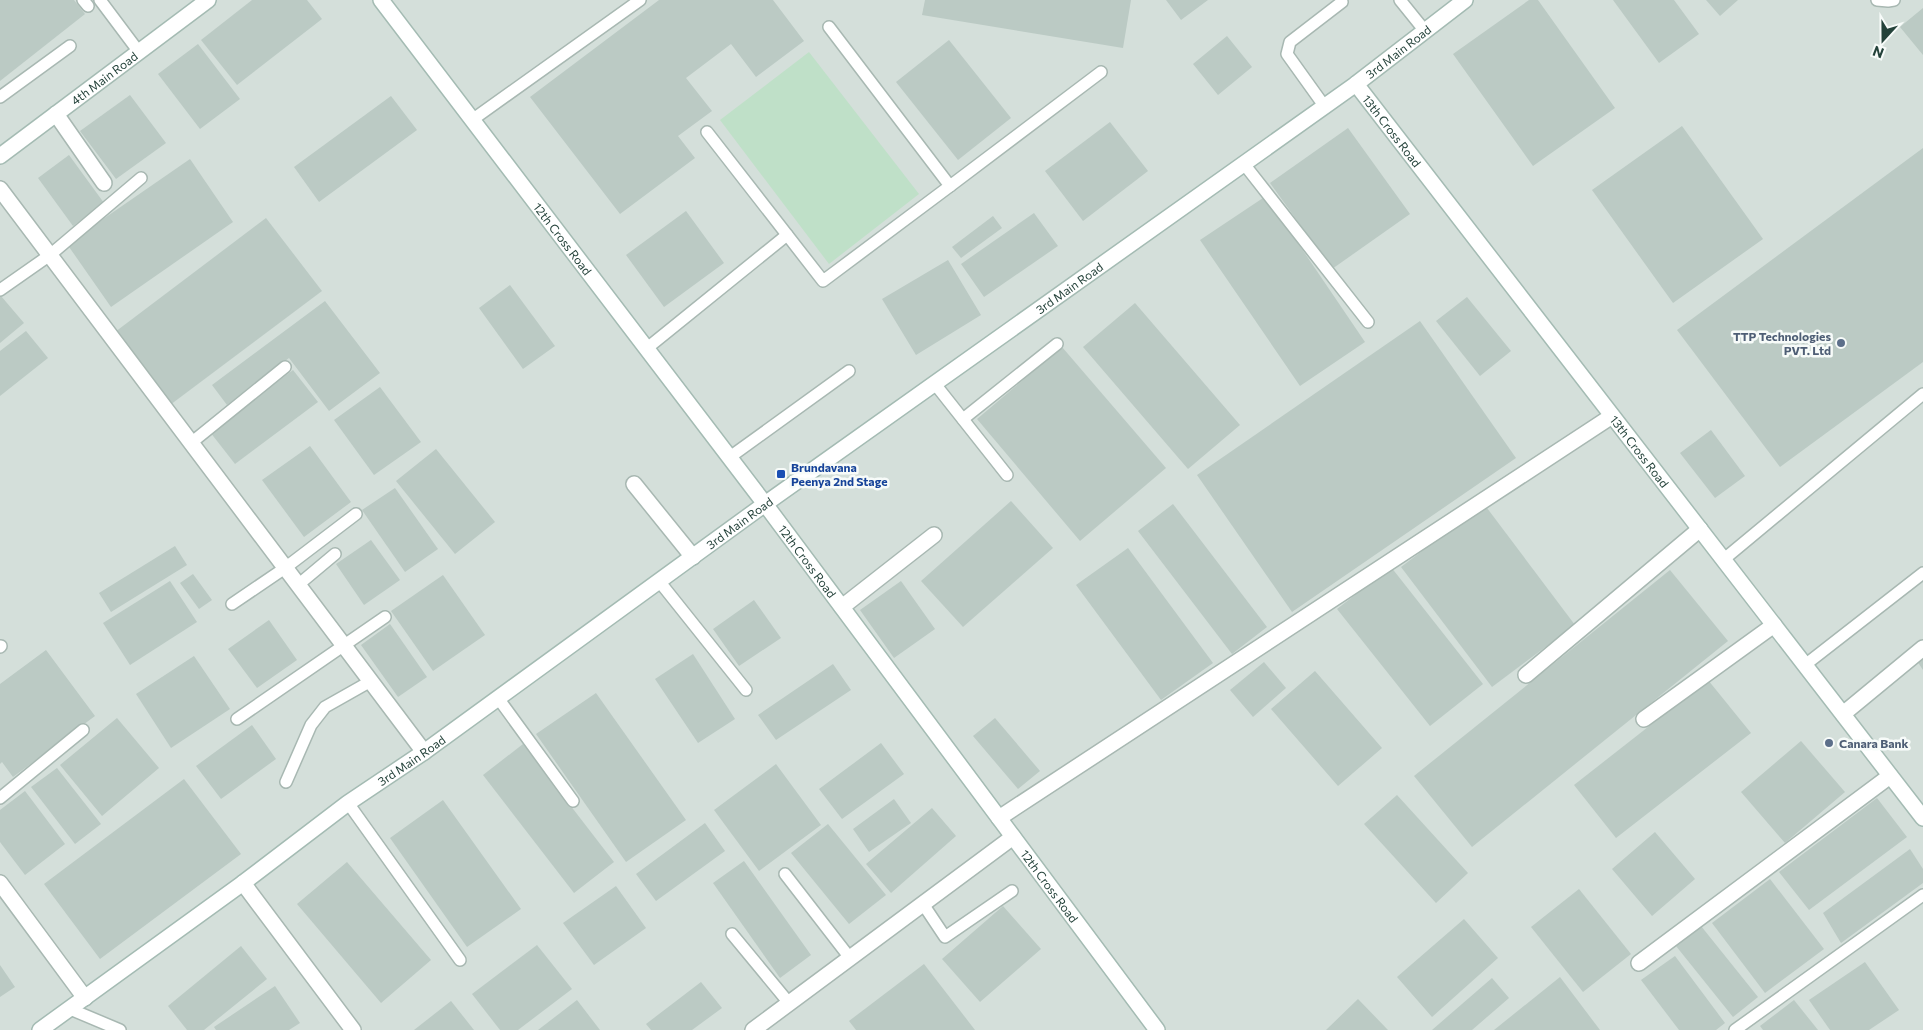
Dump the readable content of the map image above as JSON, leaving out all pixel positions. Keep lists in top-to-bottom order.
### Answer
{
  "streets": {
    "street": [
      "3rd Main Road",
      "4th Main Road",
      "13th Cross Road",
      "12th Cross Road"
    ]
  },
  "crossings": [
    ["3rd Main Road", "13th Cross Road"],
    ["3rd Main Road", "12th Cross Road"]
  ],
  "places": {
    "other": ["TTP Technologies PVT. Ltd", "Canara Bank"],
    "transit": ["Brundavana Peenya 2nd Stage"]
  },
  "north": "bottom"
}
